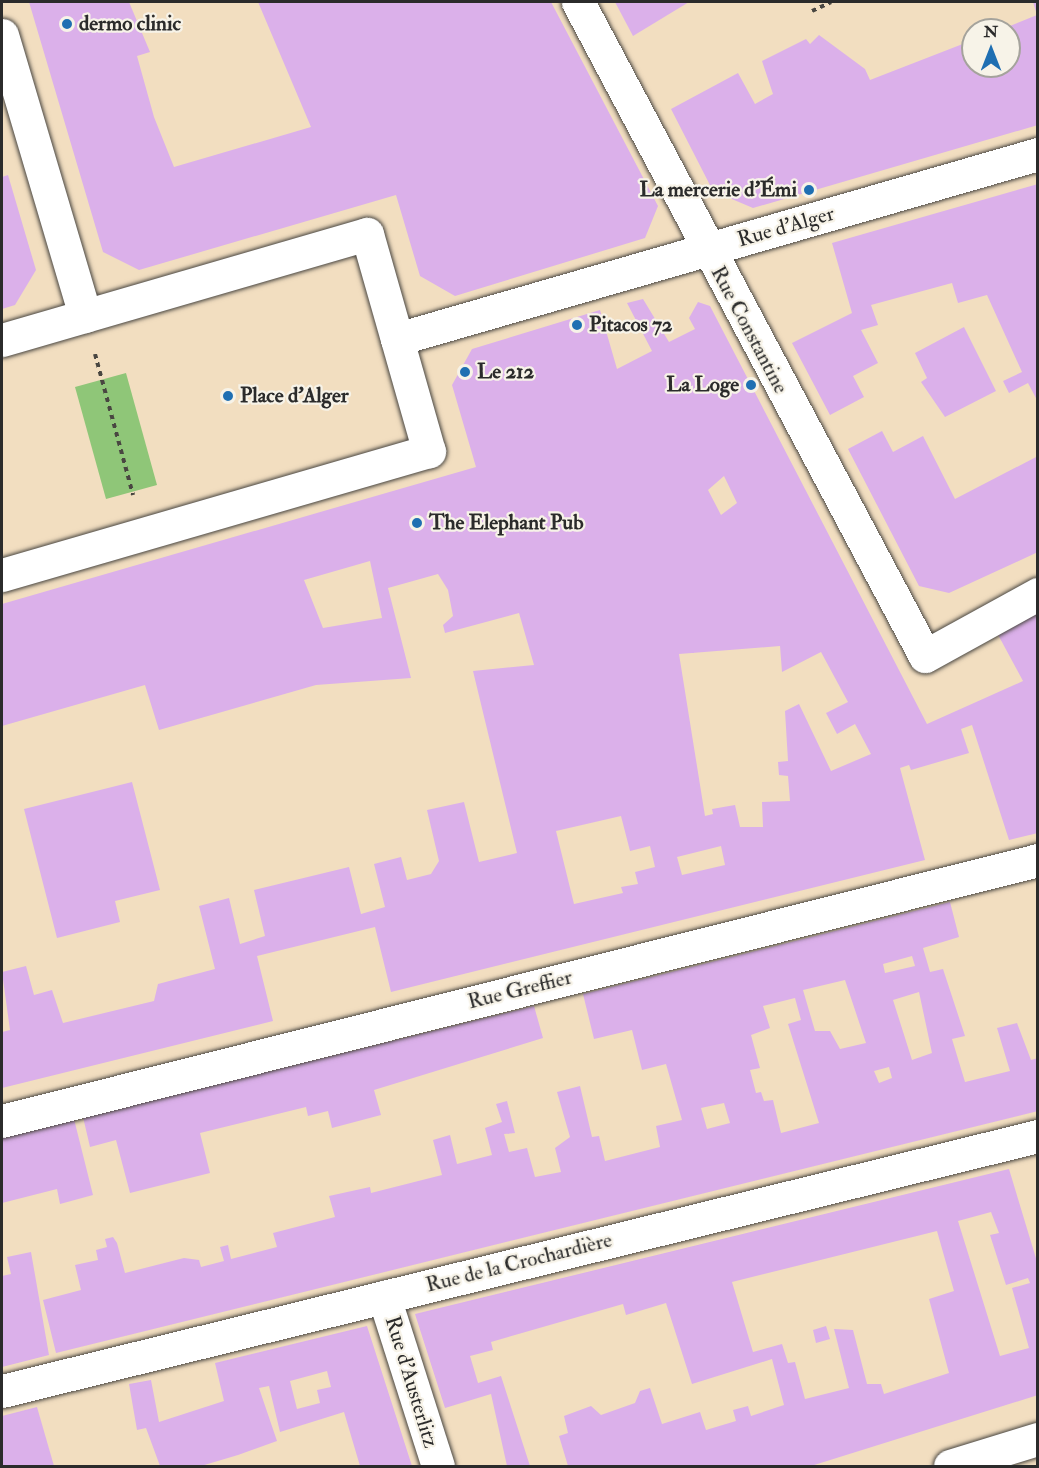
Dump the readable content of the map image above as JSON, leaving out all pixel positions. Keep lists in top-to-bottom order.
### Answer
{
  "streets": {
    "street": [
      "Rue d'Alger",
      "Rue Constantine",
      "Rue Greffier",
      "Rue de la Crochardière",
      "Rue d'Austerlitz"
    ]
  },
  "crossings": [
    ["Rue d'Alger", "Rue Constantine"],
    ["Rue de la Crochardière", "Rue d'Austerlitz"]
  ],
  "places": [
    "dermo clinic",
    "La mercerie d'Émi",
    "Pitacos 72",
    "Le 212",
    "La Loge",
    "Place d'Alger",
    "The Elephant Pub"
  ],
  "north": "top"
}
